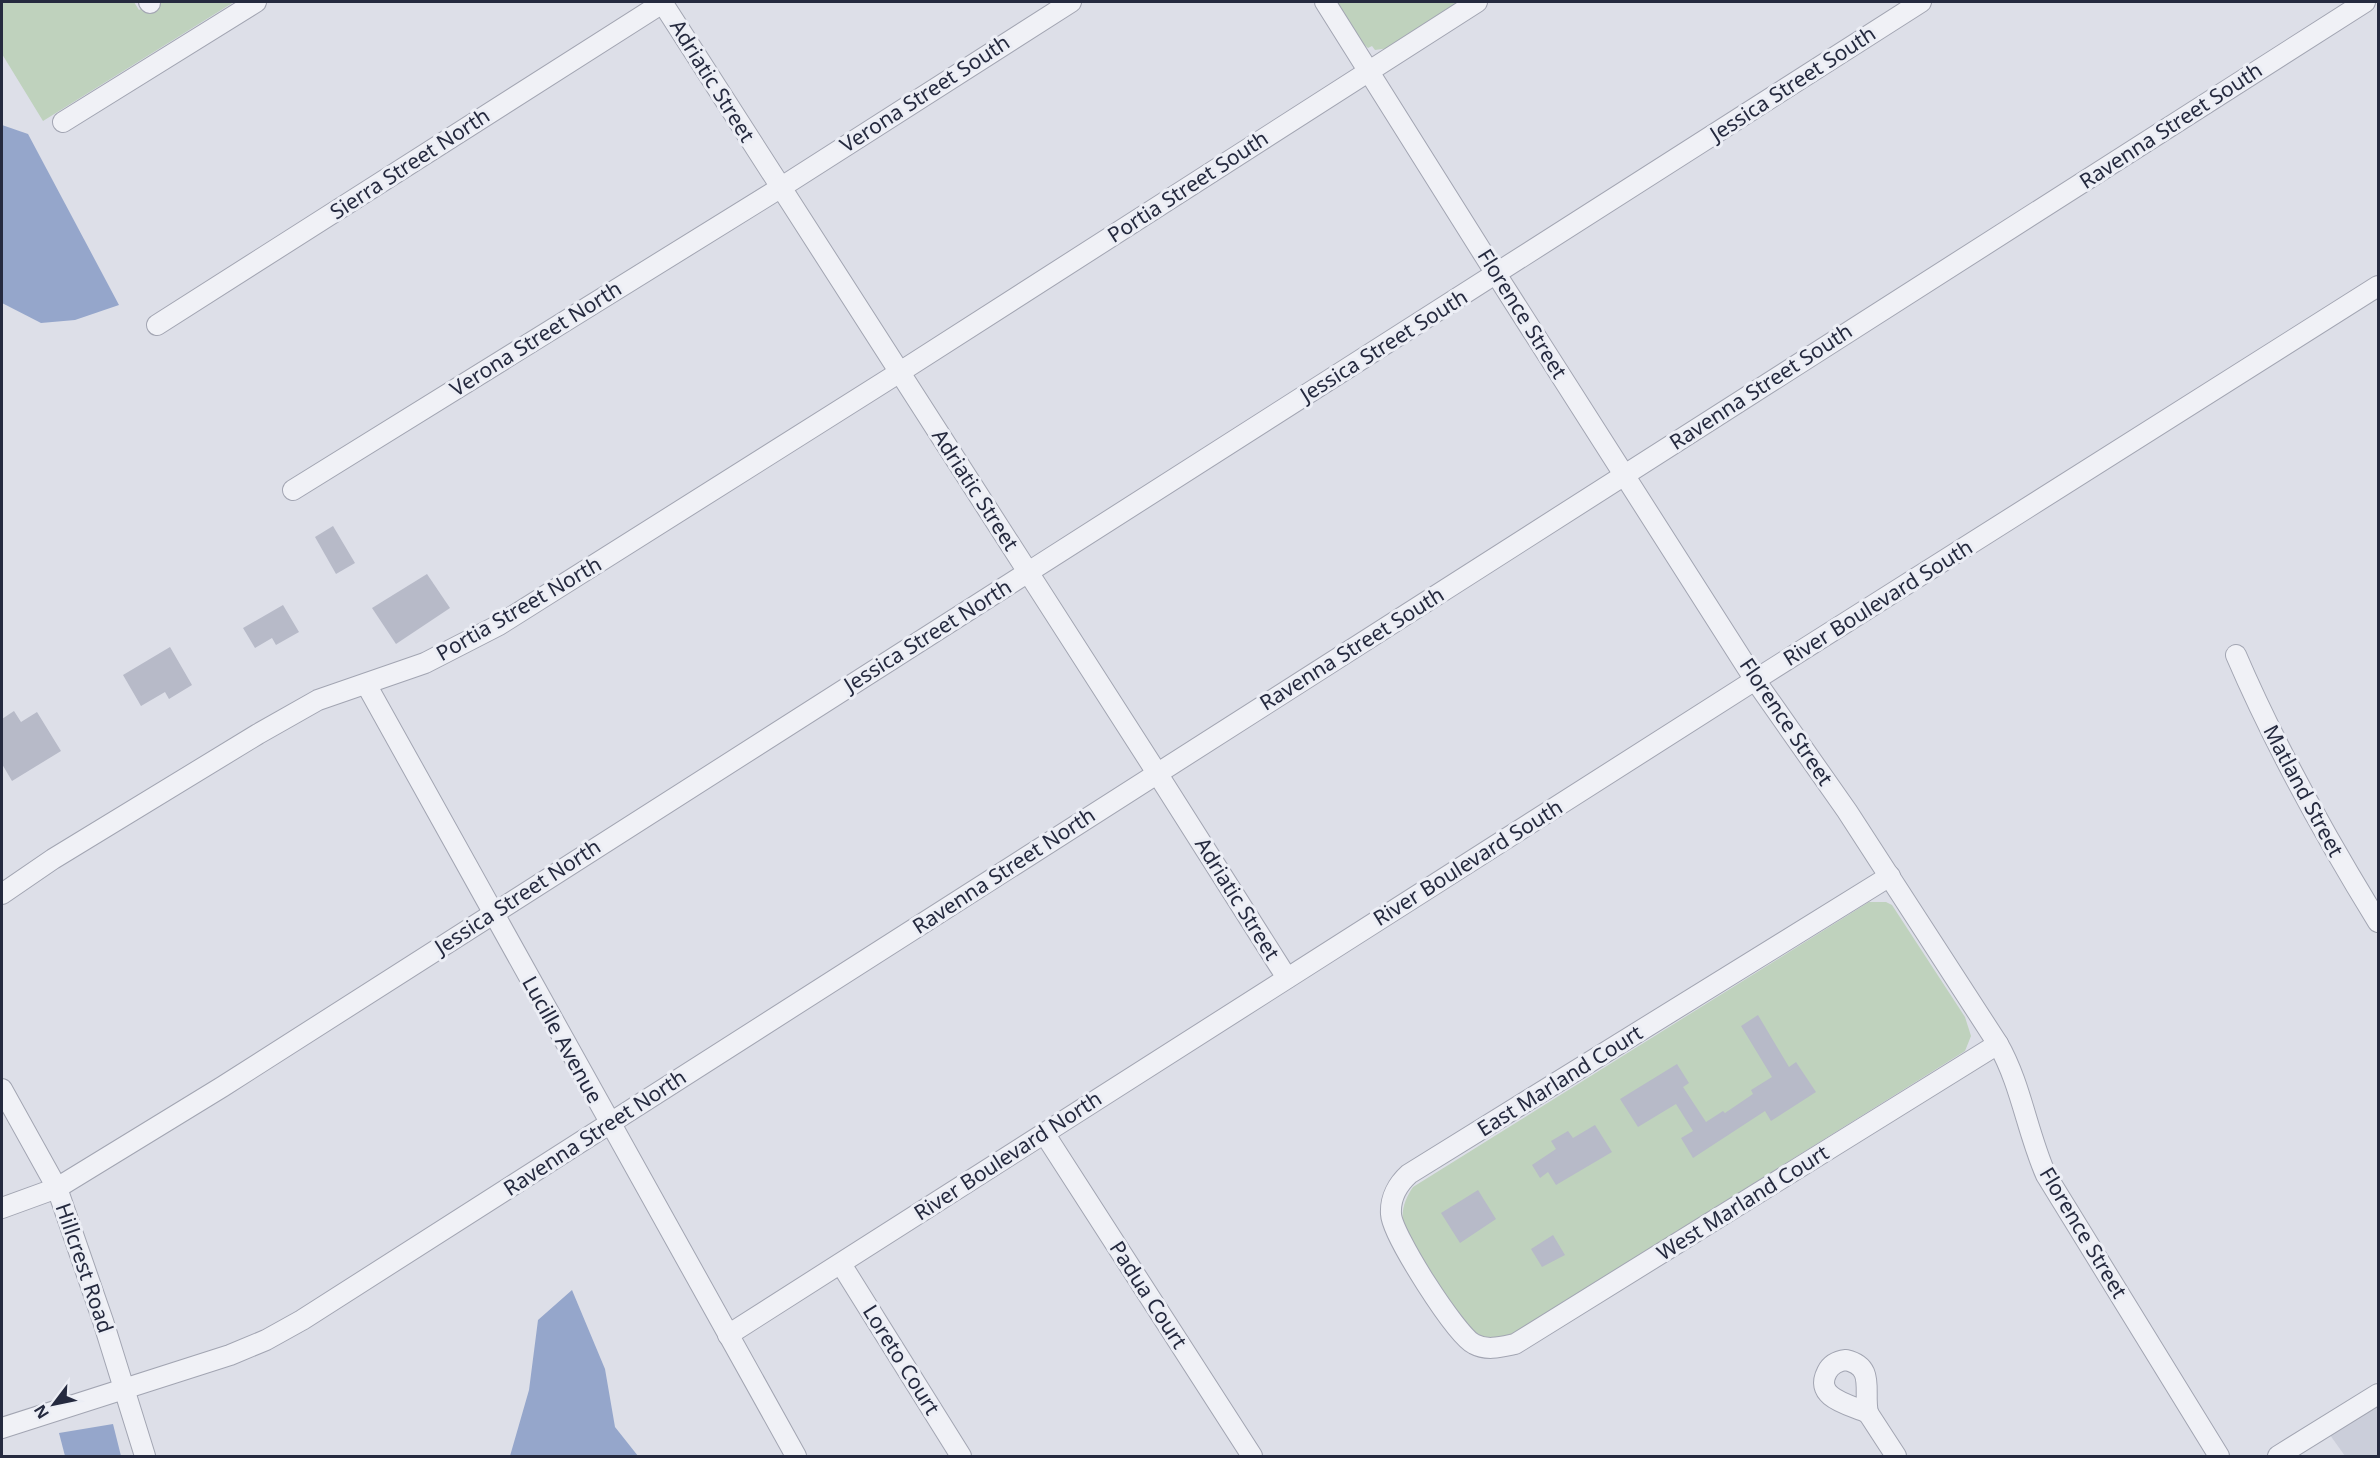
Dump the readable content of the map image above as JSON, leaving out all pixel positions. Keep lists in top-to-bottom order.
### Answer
{
  "streets": {
    "street": [
      "Adriatic Street",
      "Jessica Street South",
      "Verona Street South",
      "Ravenna Street South",
      "Sierra Street North",
      "Portia Street South",
      "Florence Street",
      "Verona Street North",
      "River Boulevard South",
      "Portia Street North",
      "Jessica Street North",
      "Matland Street",
      "Ravenna Street North",
      "Lucille Avenue",
      "East Marland Court",
      "River Boulevard North",
      "West Marland Court",
      "Hillcrest Road",
      "Padua Court",
      "Loreto Court"
    ]
  },
  "crossings": [
    ["Adriatic Street", "Jessica Street South"],
    ["Adriatic Street", "Verona Street South"],
    ["Adriatic Street", "Ravenna Street South"],
    ["Adriatic Street", "Sierra Street North"],
    ["Adriatic Street", "Portia Street South"],
    ["Adriatic Street", "Verona Street North"],
    ["Adriatic Street", "River Boulevard South"],
    ["Adriatic Street", "Portia Street North"],
    ["Adriatic Street", "Jessica Street North"],
    ["Adriatic Street", "Ravenna Street North"],
    ["Adriatic Street", "River Boulevard North"],
    ["Jessica Street South", "Florence Street"],
    ["Jessica Street South", "Jessica Street North"],
    ["Verona Street South", "Verona Street North"],
    ["Ravenna Street South", "Florence Street"],
    ["Ravenna Street South", "Ravenna Street North"],
    ["Portia Street South", "Florence Street"],
    ["Portia Street South", "Portia Street North"],
    ["Florence Street", "River Boulevard South"],
    ["Florence Street", "East Marland Court"],
    ["Florence Street", "West Marland Court"],
    ["River Boulevard South", "River Boulevard North"],
    ["Portia Street North", "Lucille Avenue"],
    ["Jessica Street North", "Lucille Avenue"],
    ["Jessica Street North", "Hillcrest Road"],
    ["Ravenna Street North", "Lucille Avenue"],
    ["Ravenna Street North", "Hillcrest Road"],
    ["Lucille Avenue", "River Boulevard North"],
    ["East Marland Court", "West Marland Court"],
    ["River Boulevard North", "Padua Court"],
    ["River Boulevard North", "Loreto Court"]
  ],
  "north": "bottom left"
}
